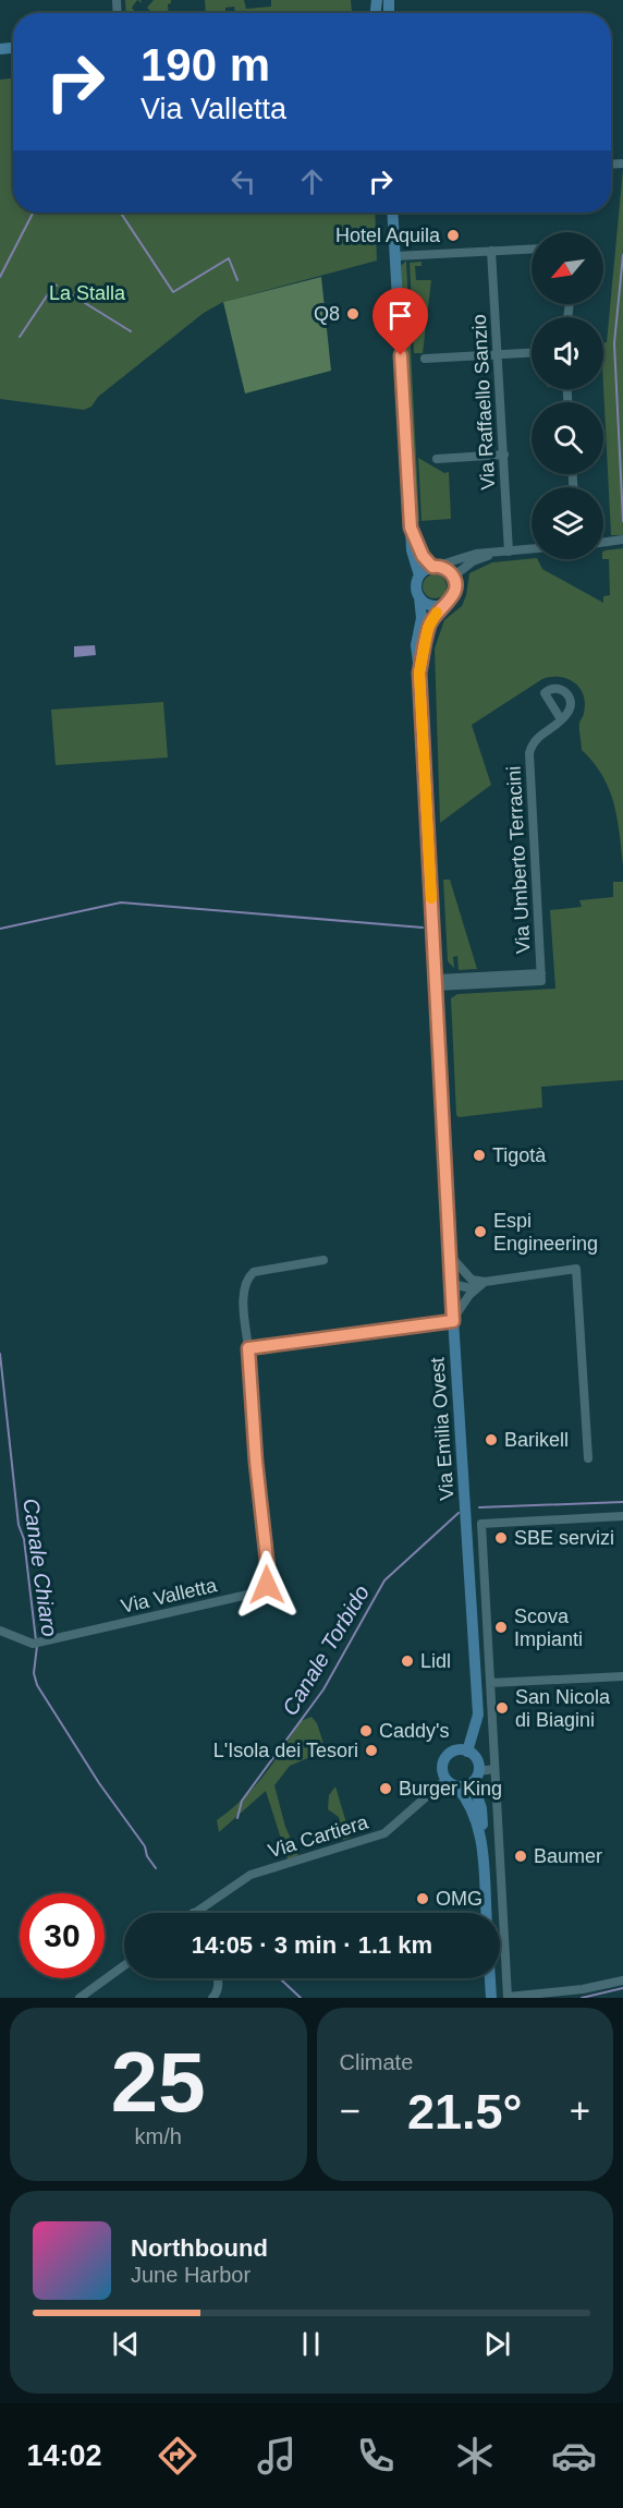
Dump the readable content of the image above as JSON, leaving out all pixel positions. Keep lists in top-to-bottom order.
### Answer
{
  "streets": {
    "main road": ["Via Emilia Ovest"],
    "street": [
      "Via Raffaello Sanzio",
      "Via Umberto Terracini",
      "Via Valletta",
      "Via Cartiera"
    ]
  },
  "crossings": [
    ["Via Umberto Terracini", "Via Emilia Ovest"],
    ["Via Emilia Ovest", "Via Cartiera"]
  ],
  "water": ["Canale Chiaro", "Canale Torbido"],
  "parks": ["La Stalla"],
  "places": [
    "Hotel Aquila",
    "Q8",
    "Tigotà",
    "Espi Engineering",
    "Barikell",
    "SBE servizi",
    "Scova Impianti",
    "Lidl",
    "San Nicola di Biagini",
    "Caddy's",
    "L'Isola dei Tesori",
    "Burger King",
    "Baumer",
    "OMG"
  ],
  "north": "bottom left",
  "page": {
    "turn": ["190 m", "Via Valletta"],
    "limit": "30",
    "trip": "14:05 · 3 min · 1.1 km",
    "tile": [
      ["25", "km/h"],
      "Climate"
    ],
    "heat": ["−", "21.5°", "+"],
    "song": ["Northbound", "June Harbor"],
    "tabs": "14:02"
  }
}
